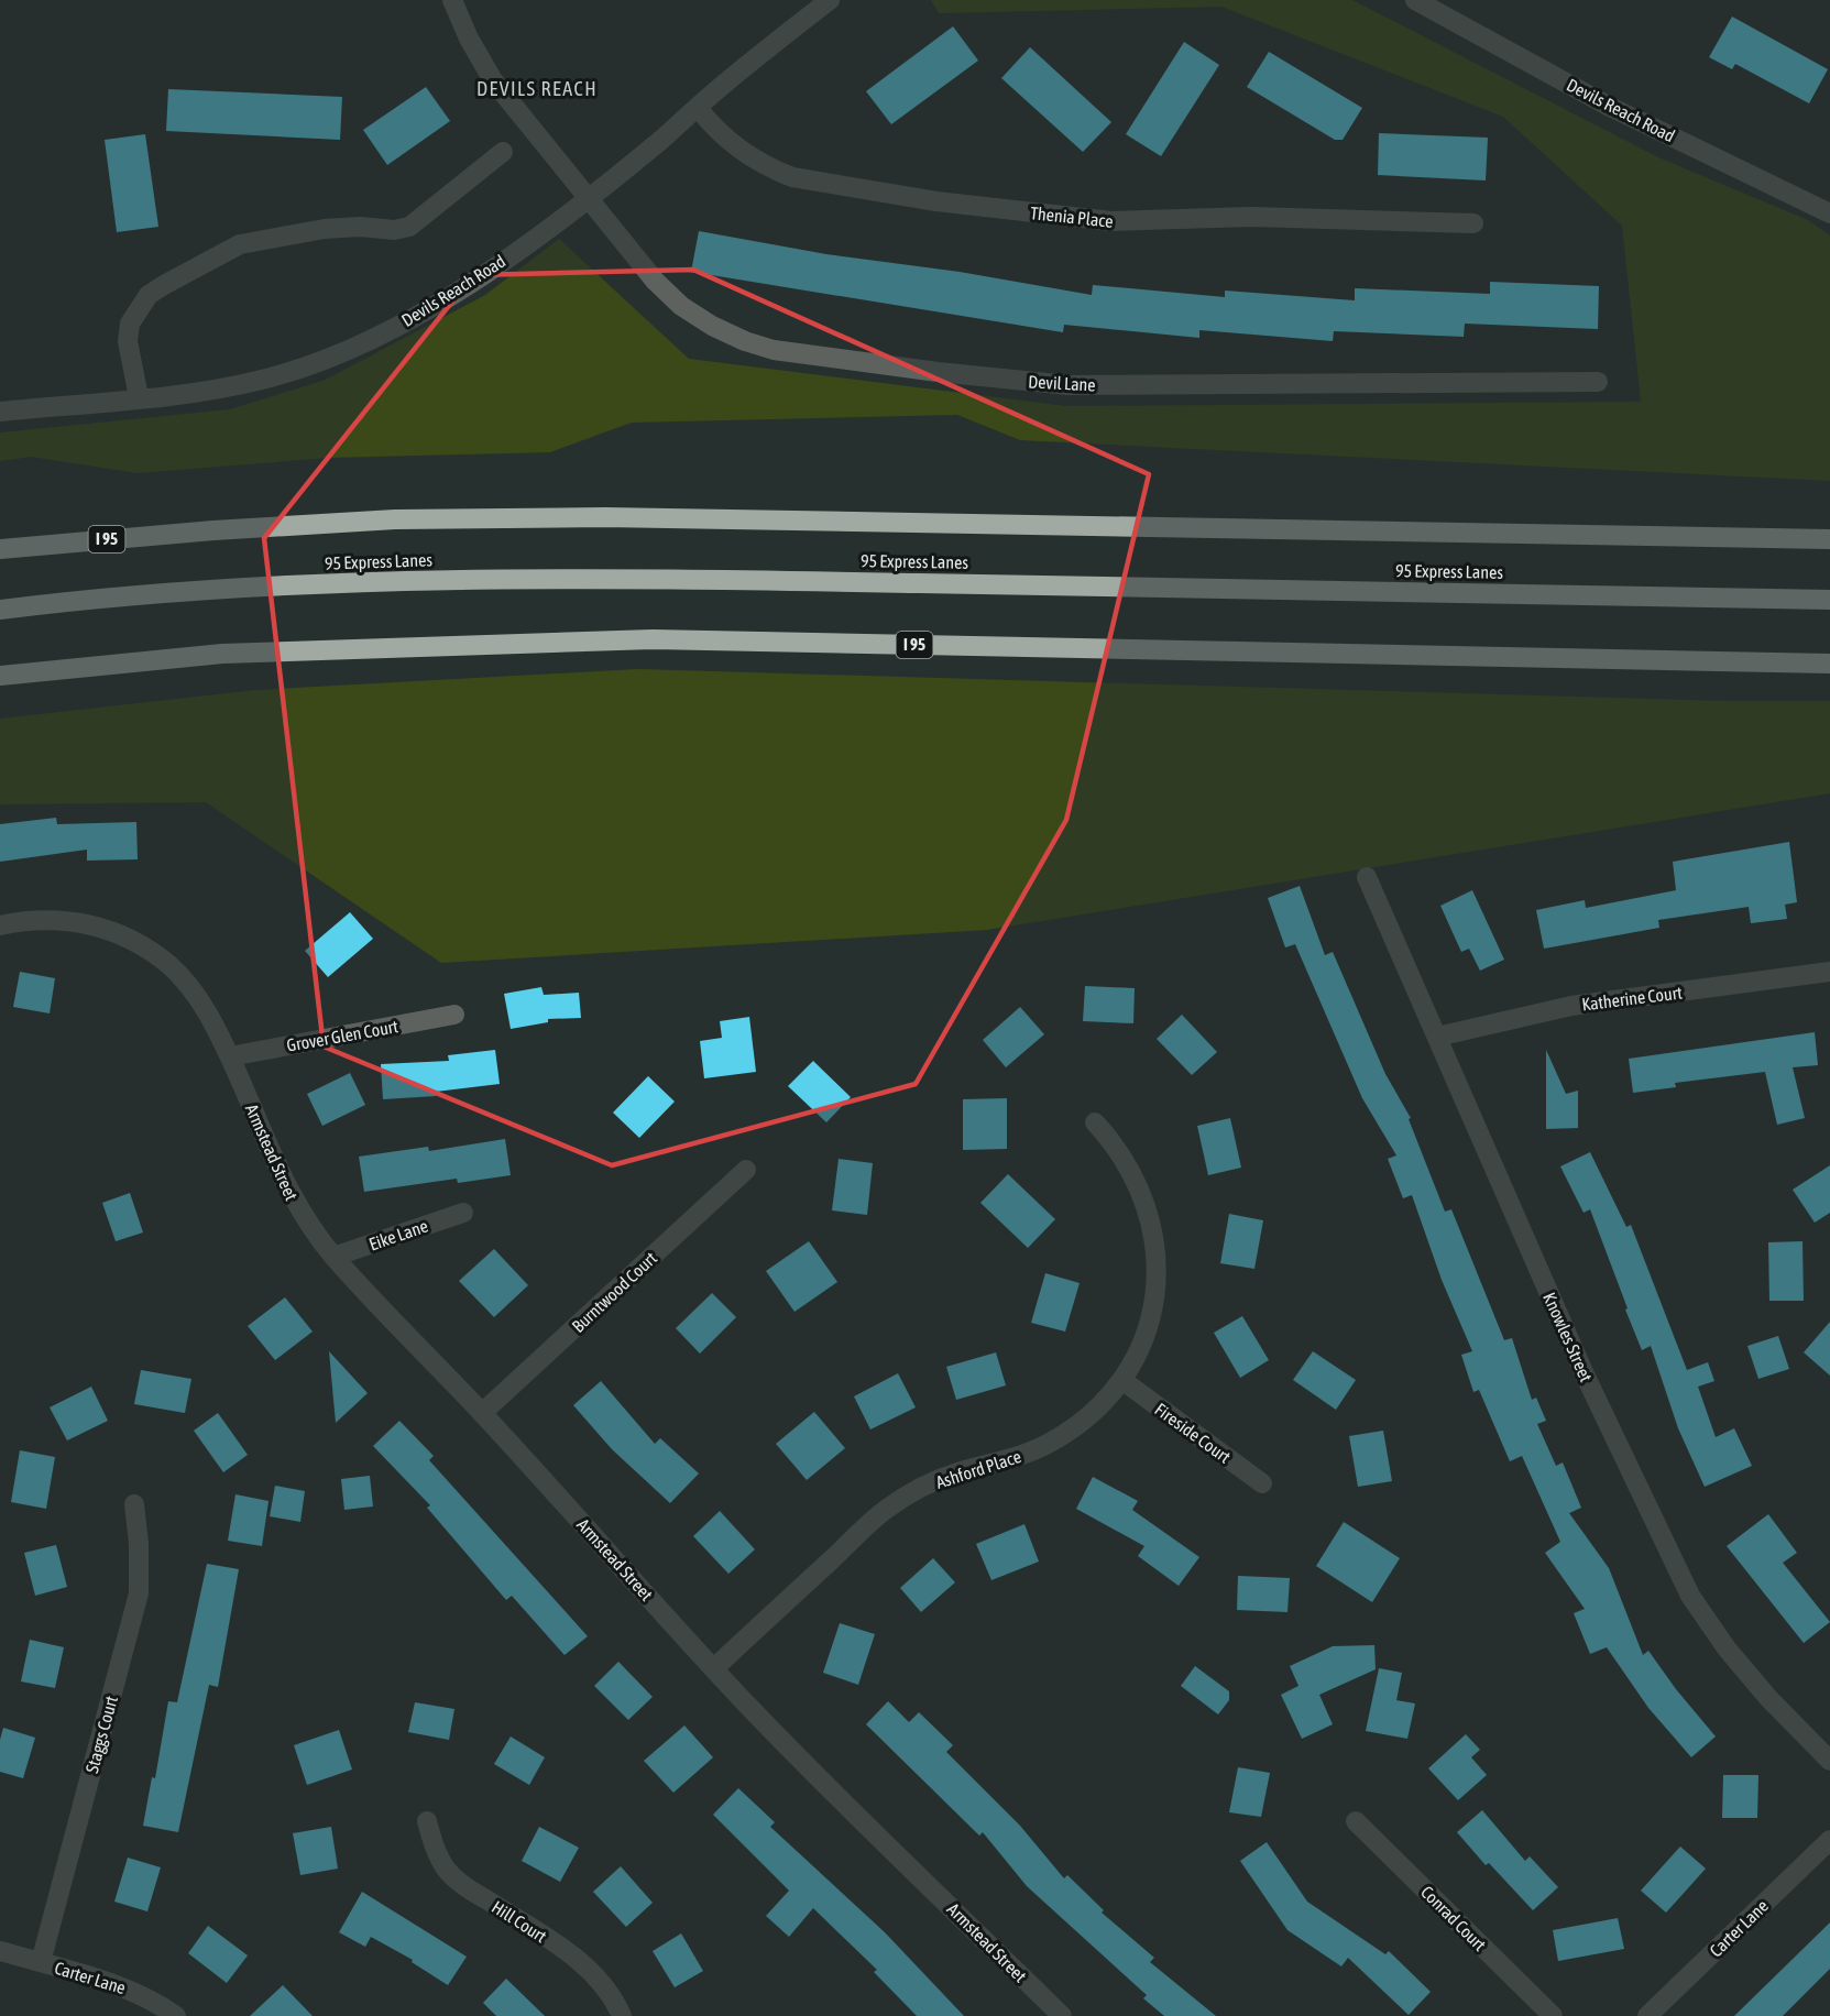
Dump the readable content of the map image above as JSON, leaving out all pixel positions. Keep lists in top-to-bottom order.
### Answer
{
  "streets": {
    "highway": ["I 95", "95 Express Lanes"],
    "street": [
      "Devils Reach Road",
      "Thenia Place",
      "Devil Lane",
      "Katherine Court",
      "Grover Glen Court",
      "Armstead Street",
      "Eike Lane",
      "Burntwood Court",
      "Knowles Street",
      "Fireside Court",
      "Ashford Place",
      "Staggs Court",
      "Conrad Court",
      "Hill Court",
      "Carter Lane"
    ]
  },
  "crossings": [
    ["Devils Reach Road", "Thenia Place"],
    ["Devils Reach Road", "Devil Lane"],
    ["Katherine Court", "Knowles Street"],
    ["Grover Glen Court", "Armstead Street"],
    ["Armstead Street", "Eike Lane"],
    ["Armstead Street", "Burntwood Court"],
    ["Armstead Street", "Ashford Place"],
    ["Fireside Court", "Ashford Place"],
    ["Staggs Court", "Carter Lane"]
  ],
  "districts": ["DEVILS REACH"]
}
